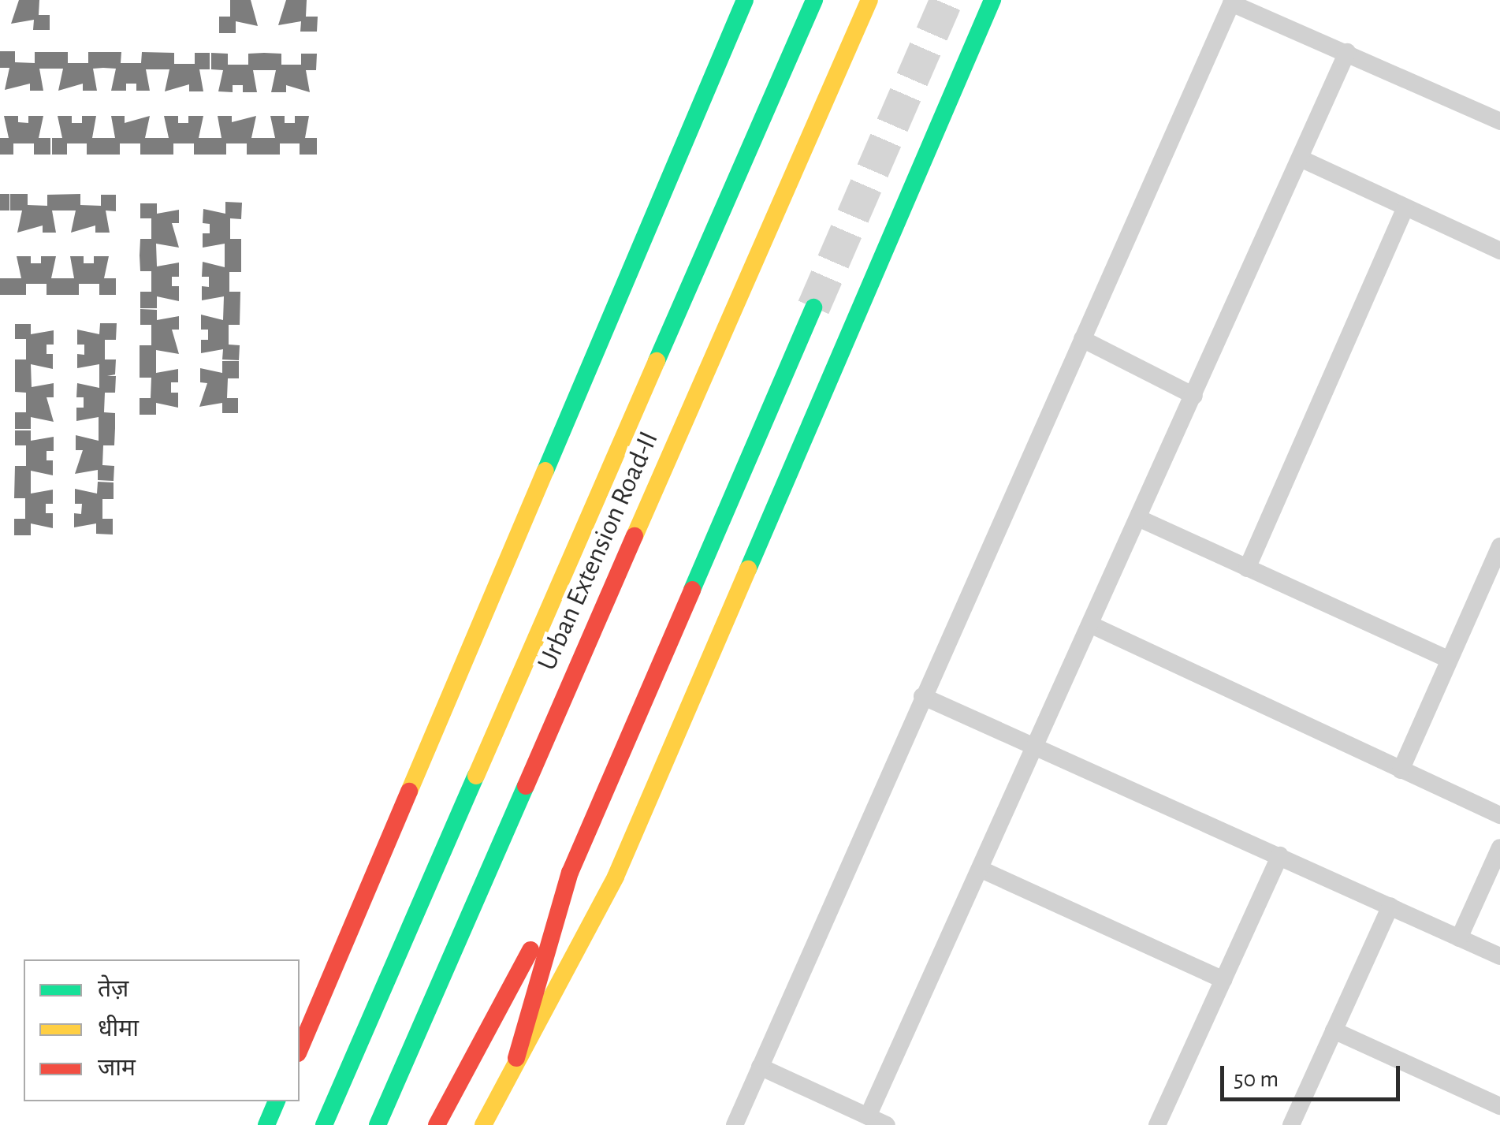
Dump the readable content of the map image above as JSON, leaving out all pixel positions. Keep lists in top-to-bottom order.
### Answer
{
  "streets": {
    "main road": ["Urban Extension Road-II"]
  },
  "legend": ["तेज़", "धीमा", "जाम"],
  "scale_bar": "50 m"
}
